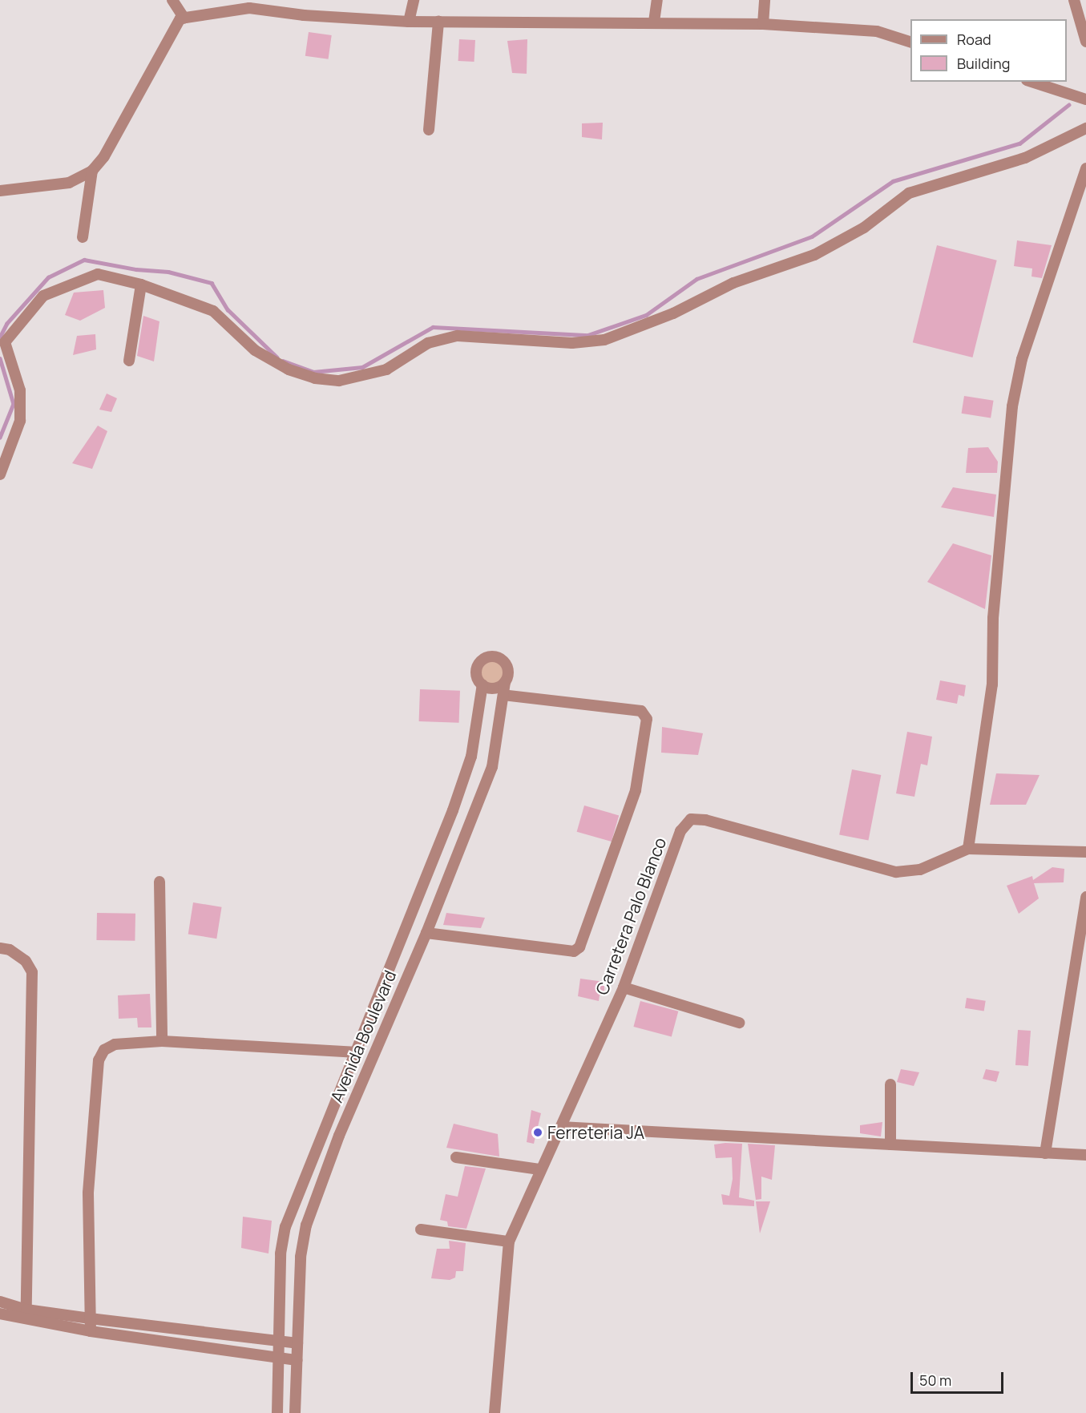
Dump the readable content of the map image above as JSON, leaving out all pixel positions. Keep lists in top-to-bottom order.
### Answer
{
  "streets": {
    "street": ["Carretera Palo Blanco", "Avenida Boulevard"]
  },
  "places": ["Ferreteria JA"],
  "legend": ["Road", "Building"],
  "scale_bar": "50 m"
}
